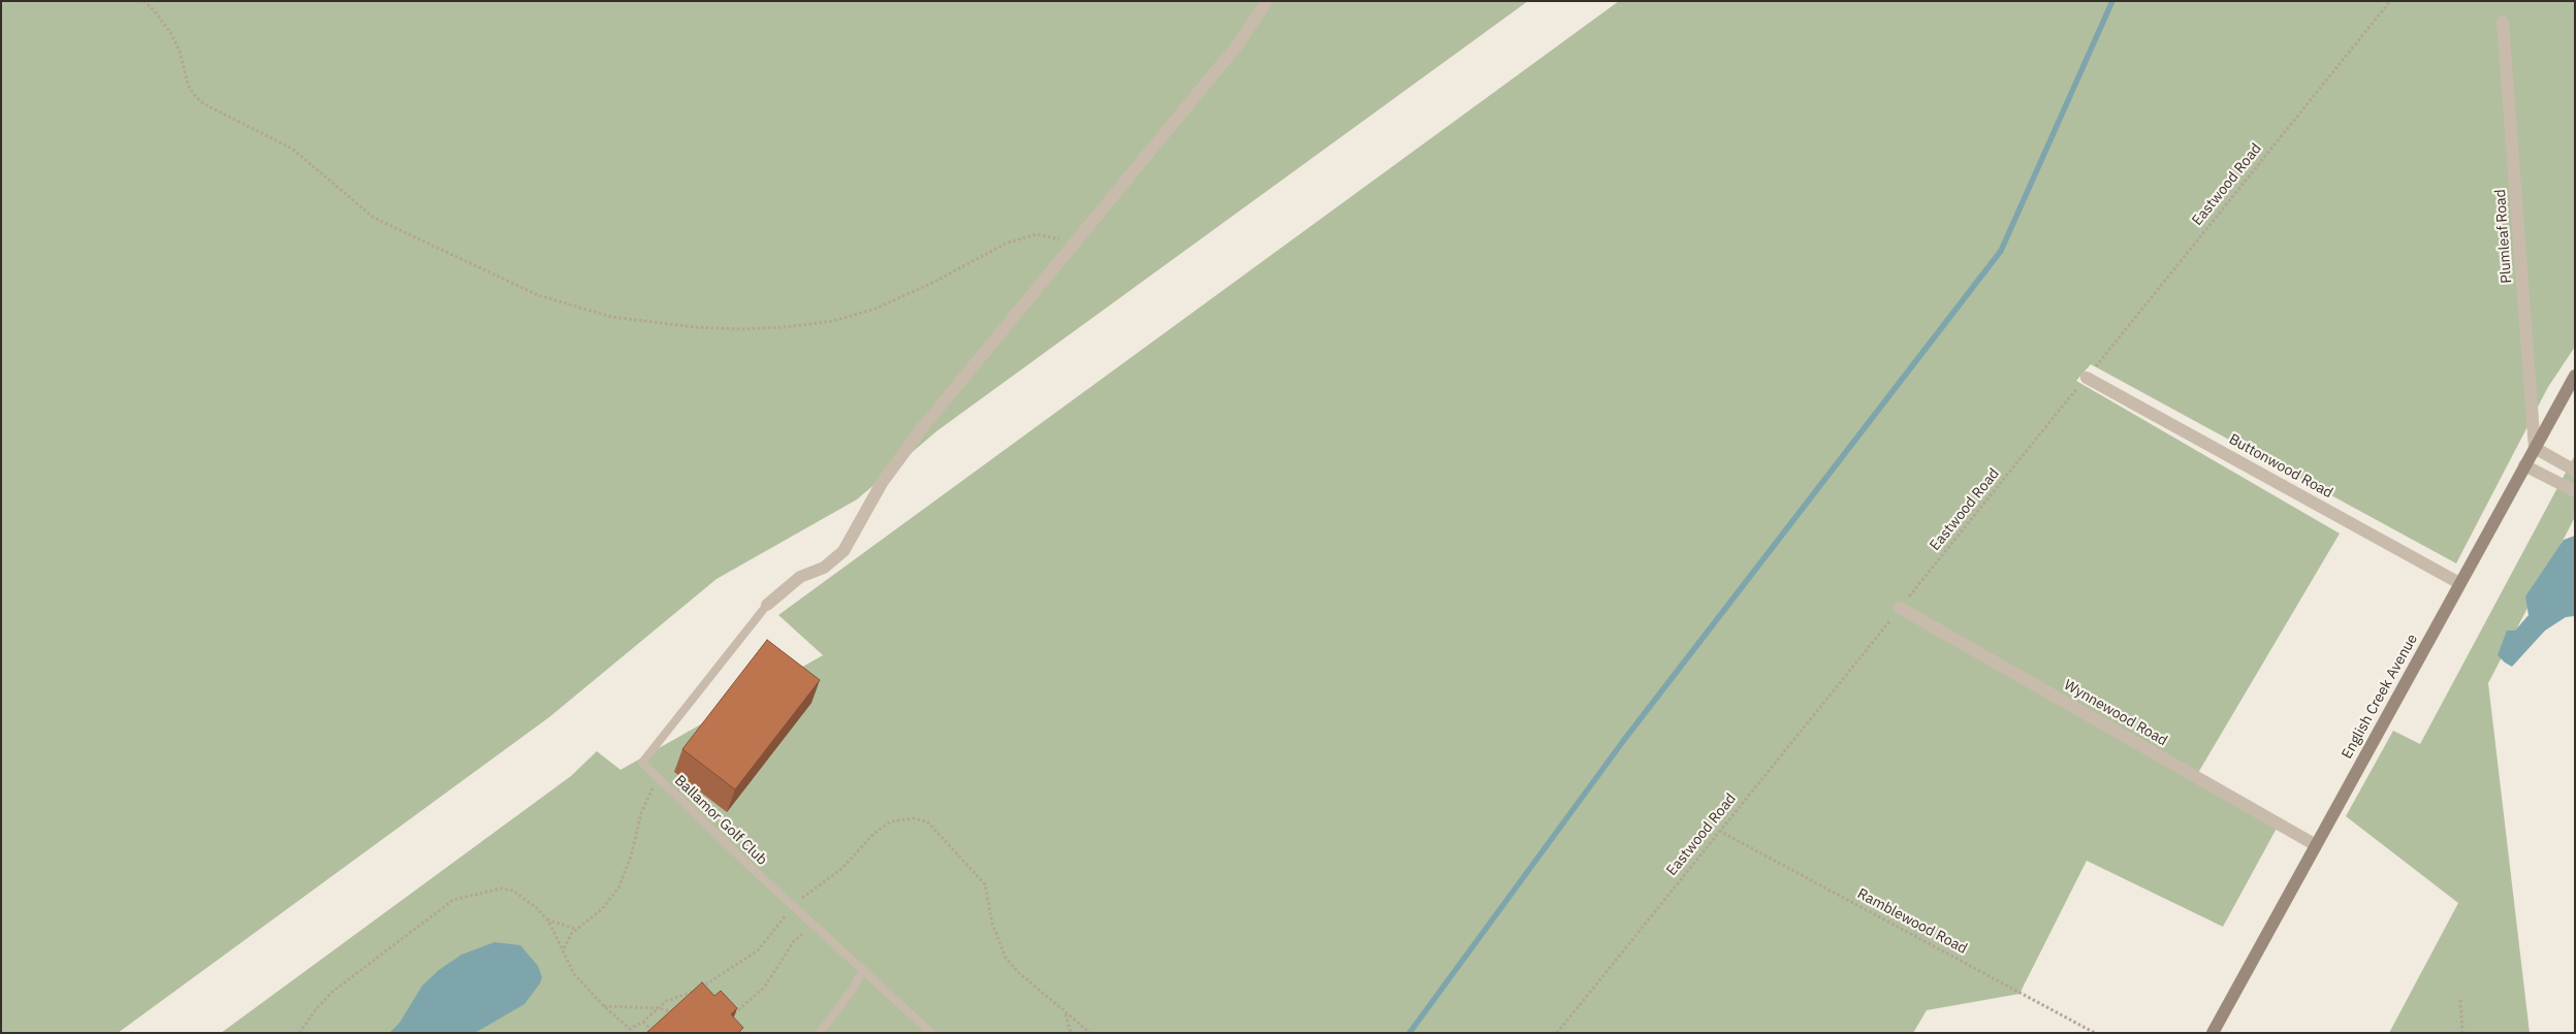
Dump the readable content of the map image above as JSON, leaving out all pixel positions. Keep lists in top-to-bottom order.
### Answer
{
  "streets": {
    "main road": ["English Creek Avenue"],
    "street": ["Plumleaf Road", "Buttonwood Road", "Wynnewood Road"],
    "lane": ["Ballamor Golf Club"],
    "path": ["Eastwood Road", "Ramblewood Road"]
  },
  "crossings": [
    ["Eastwood Road", "Buttonwood Road"],
    ["Eastwood Road", "Wynnewood Road"],
    ["Eastwood Road", "Ramblewood Road"],
    ["Plumleaf Road", "English Creek Avenue"],
    ["Buttonwood Road", "English Creek Avenue"],
    ["English Creek Avenue", "Wynnewood Road"]
  ]
}
